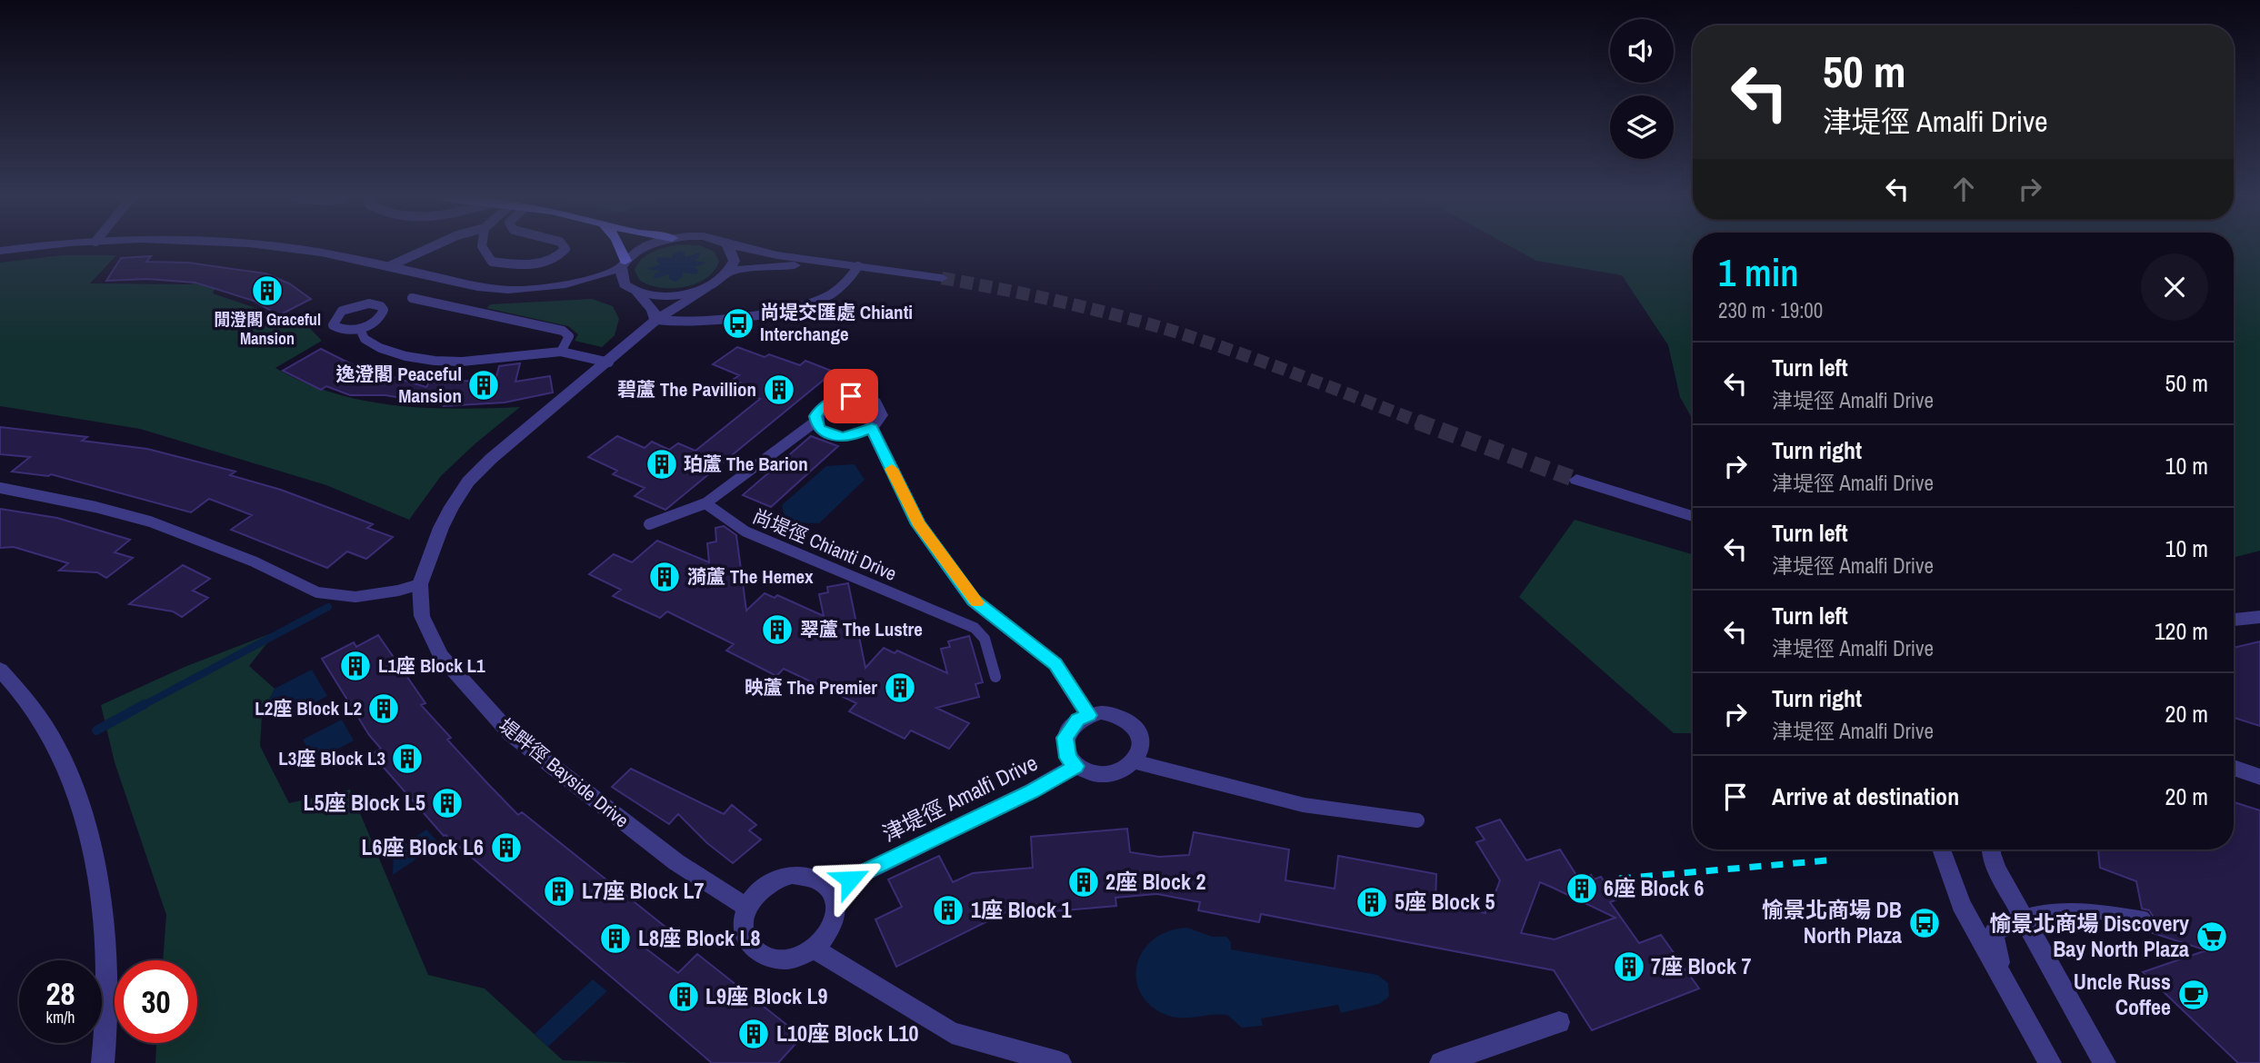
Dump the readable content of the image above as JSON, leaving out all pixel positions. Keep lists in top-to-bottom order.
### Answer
{
  "streets": {
    "street": ["堤畔徑 Bayside Drive", "津堤徑 Amalfi Drive"],
    "lane": ["尚堤徑 Chianti Drive"]
  },
  "crossings": [
    ["堤畔徑 Bayside Drive", "津堤徑 Amalfi Drive"]
  ],
  "places": {
    "building": [
      "閒澄閣 Graceful Mansion",
      "逸澄閣 Peaceful Mansion",
      "碧蘆 The Pavillion",
      "珀蘆 The Barion",
      "漪蘆 The Hemex",
      "翠蘆 The Lustre",
      "L1座 Block L1",
      "映蘆 The Premier",
      "L2座 Block L2",
      "L3座 Block L3",
      "L5座 Block L5",
      "L6座 Block L6",
      "2座 Block 2",
      "6座 Block 6",
      "L7座 Block L7",
      "5座 Block 5",
      "1座 Block 1",
      "L8座 Block L8",
      "7座 Block 7",
      "L9座 Block L9",
      "L10座 Block L10"
    ],
    "bus stop": ["尚堤交匯處 Chianti Interchange", "愉景北商場 DB North Plaza"],
    "supermarket": ["愉景北商場 Discovery Bay North Plaza"],
    "cafe": ["Uncle Russ Coffee"]
  },
  "page": {
    "turn": ["50 m", "津堤徑 Amalfi Drive"],
    "heading": ["1 min", "230 m · 19:00"],
    "list": [
      {
        "name": "Turn left",
        "note": "津堤徑 Amalfi Drive",
        "value": "50 m"
      },
      {
        "name": "Turn right",
        "note": "津堤徑 Amalfi Drive",
        "value": "10 m"
      },
      {
        "name": "Turn left",
        "note": "津堤徑 Amalfi Drive",
        "value": "10 m"
      },
      {
        "name": "Turn left",
        "note": "津堤徑 Amalfi Drive",
        "value": "120 m"
      },
      {
        "name": "Turn right",
        "note": "津堤徑 Amalfi Drive",
        "value": "20 m"
      },
      {
        "name": "Arrive at destination",
        "value": "20 m"
      }
    ],
    "speed": "28 km/h",
    "limit": "30"
  }
}
